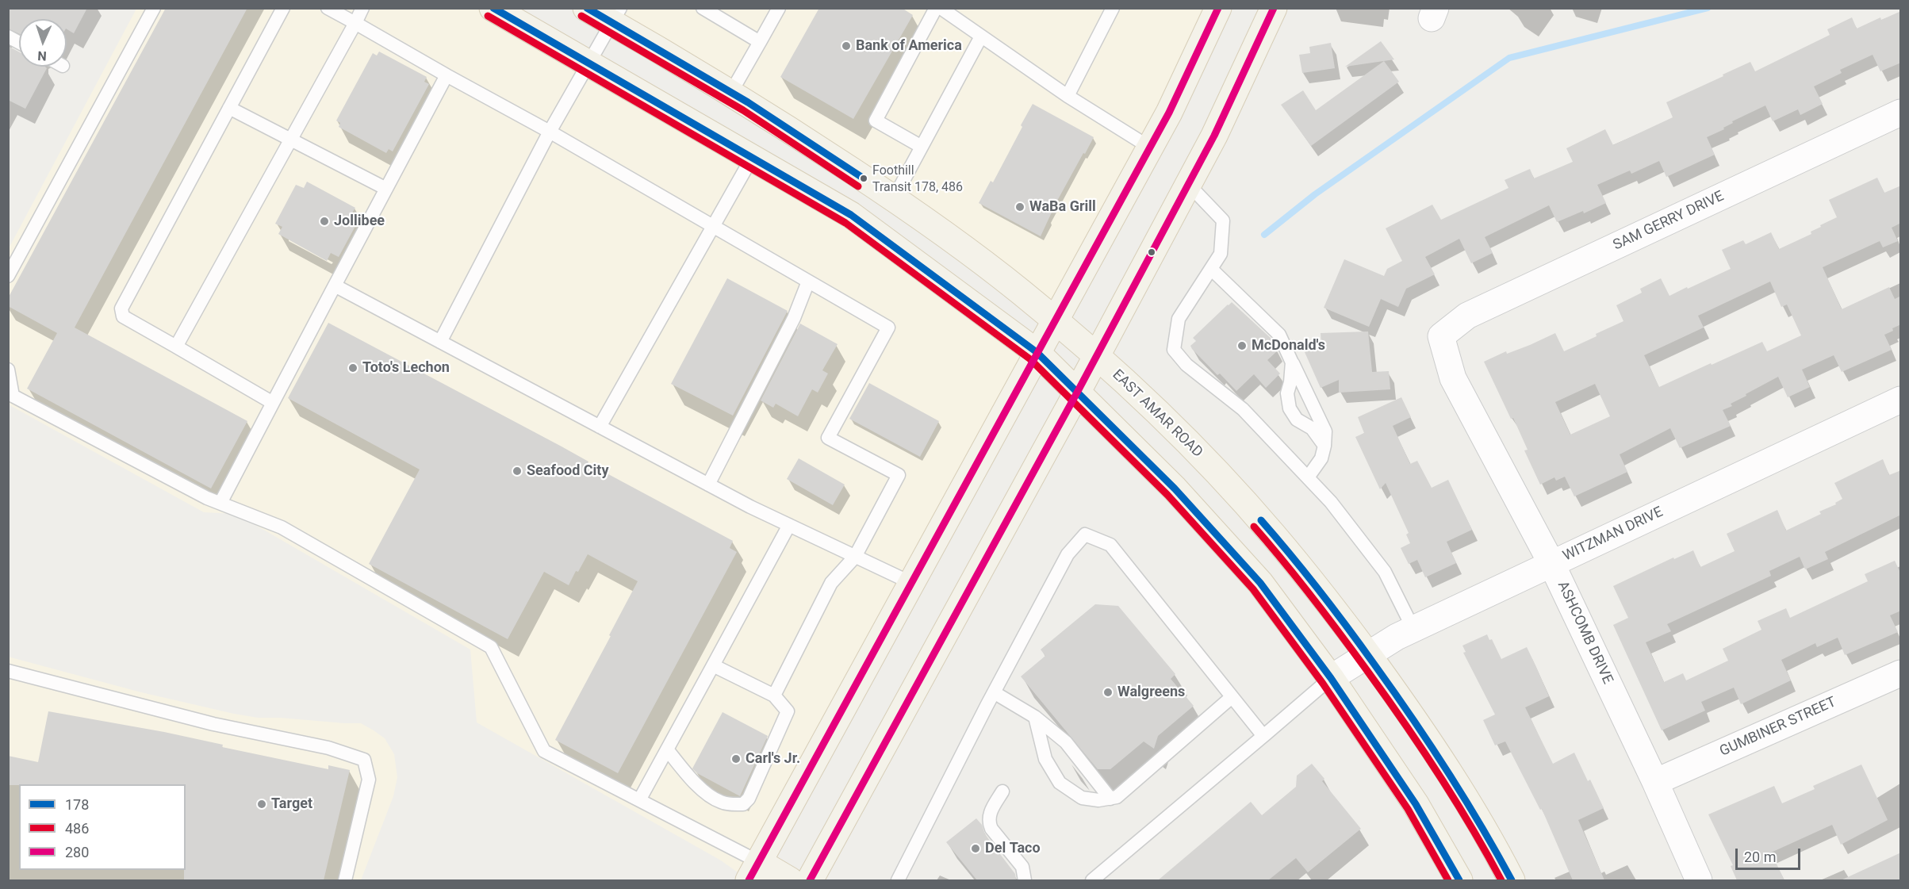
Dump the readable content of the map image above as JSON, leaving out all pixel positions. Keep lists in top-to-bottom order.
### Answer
{
  "streets": {
    "main road": ["EAST AMAR ROAD"],
    "street": [
      "SAM GERRY DRIVE",
      "WITZMAN DRIVE",
      "ASHCOMB DRIVE",
      "GUMBINER STREET"
    ]
  },
  "crossings": [
    ["SAM GERRY DRIVE", "ASHCOMB DRIVE"],
    ["EAST AMAR ROAD", "WITZMAN DRIVE"],
    ["WITZMAN DRIVE", "ASHCOMB DRIVE"],
    ["ASHCOMB DRIVE", "GUMBINER STREET"]
  ],
  "places": [
    "Bank of America",
    "Foothill Transit 178, 486",
    "WaBa Grill",
    "Jollibee",
    "McDonald's",
    "Toto's Lechon",
    "Seafood City",
    "Walgreens",
    "Carl's Jr.",
    "Target",
    "Del Taco"
  ],
  "lines": ["transit line 178", "transit line 280", "transit line 486"],
  "legend": ["178", "486", "280"],
  "scale_bar": "20 m",
  "north": "bottom"
}
